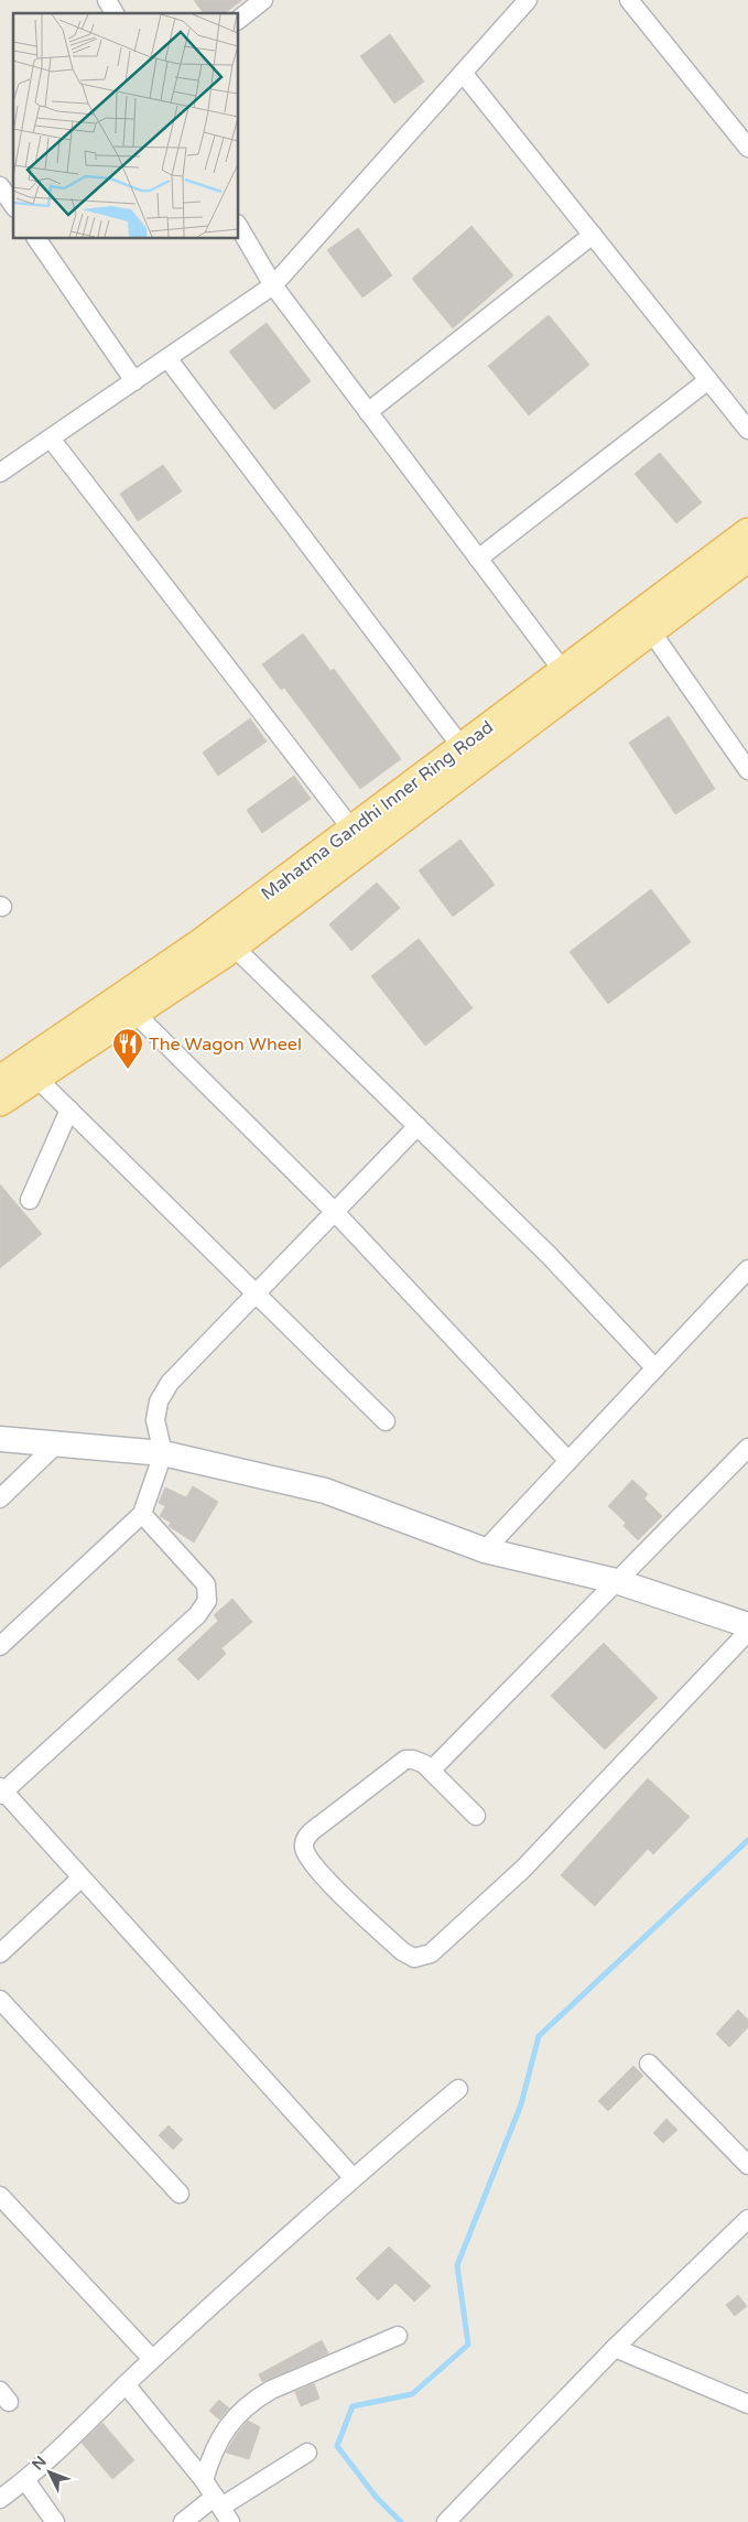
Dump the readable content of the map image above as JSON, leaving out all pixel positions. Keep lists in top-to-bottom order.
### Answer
{
  "streets": {
    "main road": ["Mahatma Gandhi Inner Ring Road"]
  },
  "places": {
    "restaurant": ["The Wagon Wheel"]
  },
  "north": "top left"
}
